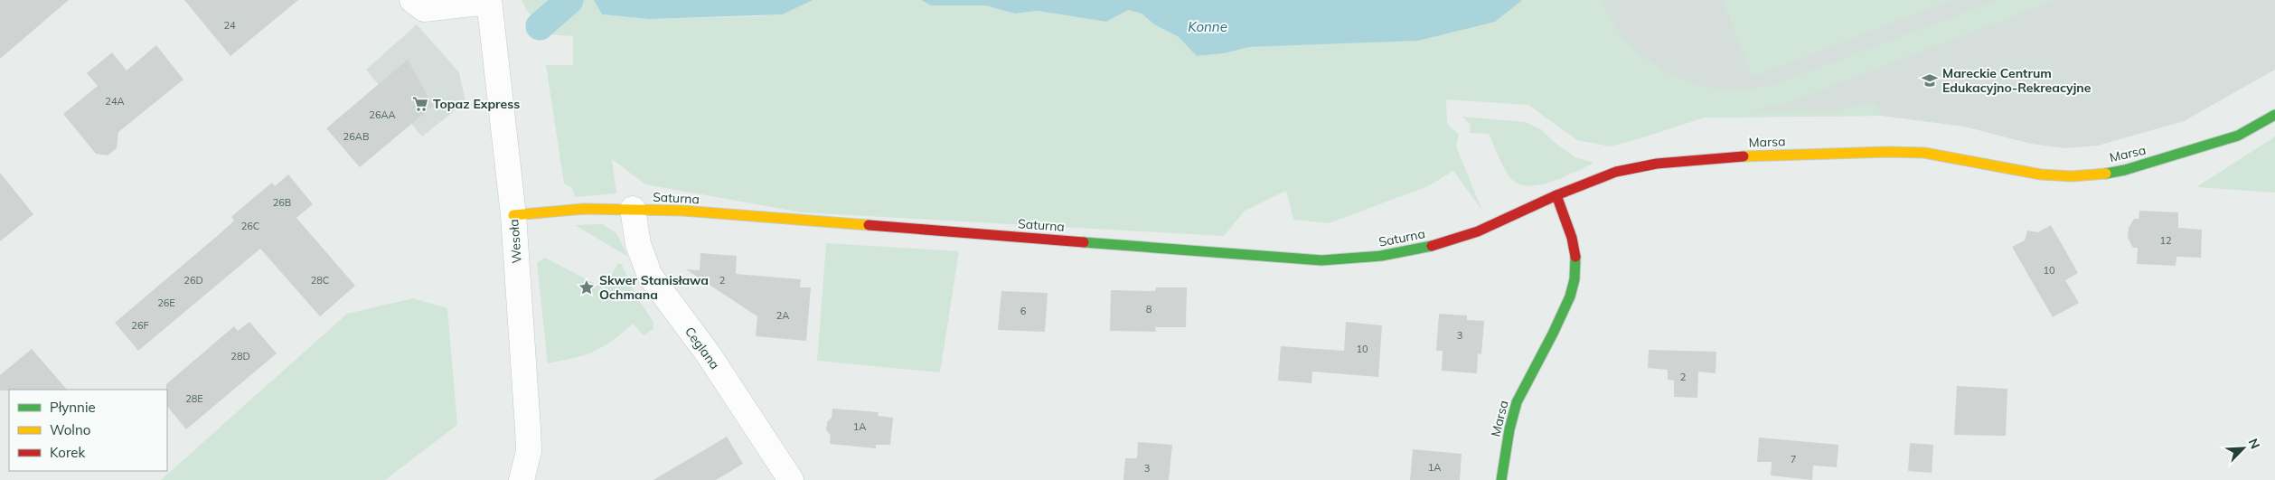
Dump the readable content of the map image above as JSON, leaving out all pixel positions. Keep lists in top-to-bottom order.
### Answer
{
  "streets": {
    "street": [
      "Marsa",
      "Saturna",
      "Wesoła",
      "Ceglana"
    ]
  },
  "crossings": [
    ["Marsa", "Saturna"],
    ["Saturna", "Wesoła"],
    ["Saturna", "Ceglana"]
  ],
  "water": ["Konne"],
  "places": {
    "school or university": ["Mareckie Centrum Edukacyjno-Rekreacyjne"],
    "supermarket": ["Topaz Express"],
    "place": ["Skwer Stanisława Ochmana"]
  },
  "house_numbers": [
    "24",
    "24A",
    "26AA",
    "26AB",
    "26B",
    "26C",
    "12",
    "10",
    "26D",
    "28C",
    "2",
    "26E",
    "8",
    "6",
    "2A",
    "26F",
    "3",
    "10",
    "28D",
    "2",
    "28E",
    "1A",
    "7",
    "1A",
    "3"
  ],
  "legend": ["Płynnie", "Wolno", "Korek"],
  "north": "top right"
}
